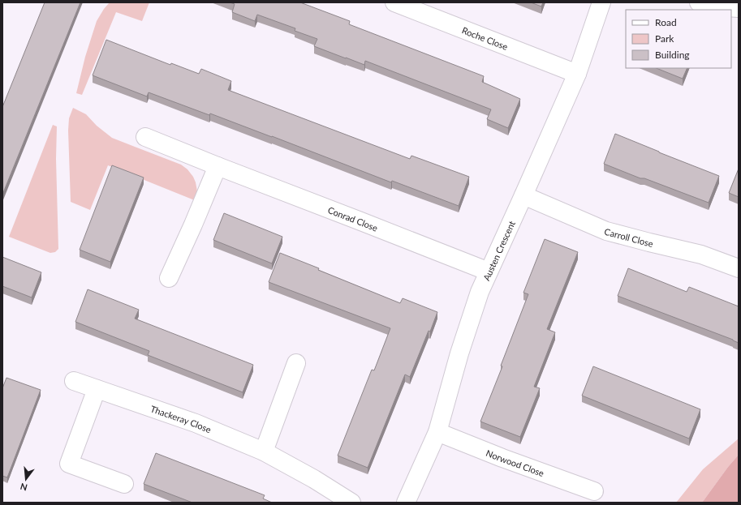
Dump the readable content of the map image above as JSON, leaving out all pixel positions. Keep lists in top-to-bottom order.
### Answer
{
  "streets": {
    "street": [
      "Roche Close",
      "Conrad Close",
      "Carroll Close",
      "Austen Crescent",
      "Thackeray Close",
      "Norwood Close"
    ]
  },
  "crossings": [
    ["Roche Close", "Austen Crescent"],
    ["Conrad Close", "Austen Crescent"],
    ["Carroll Close", "Austen Crescent"],
    ["Austen Crescent", "Norwood Close"]
  ],
  "legend": ["Road", "Park", "Building"],
  "north": "bottom"
}
